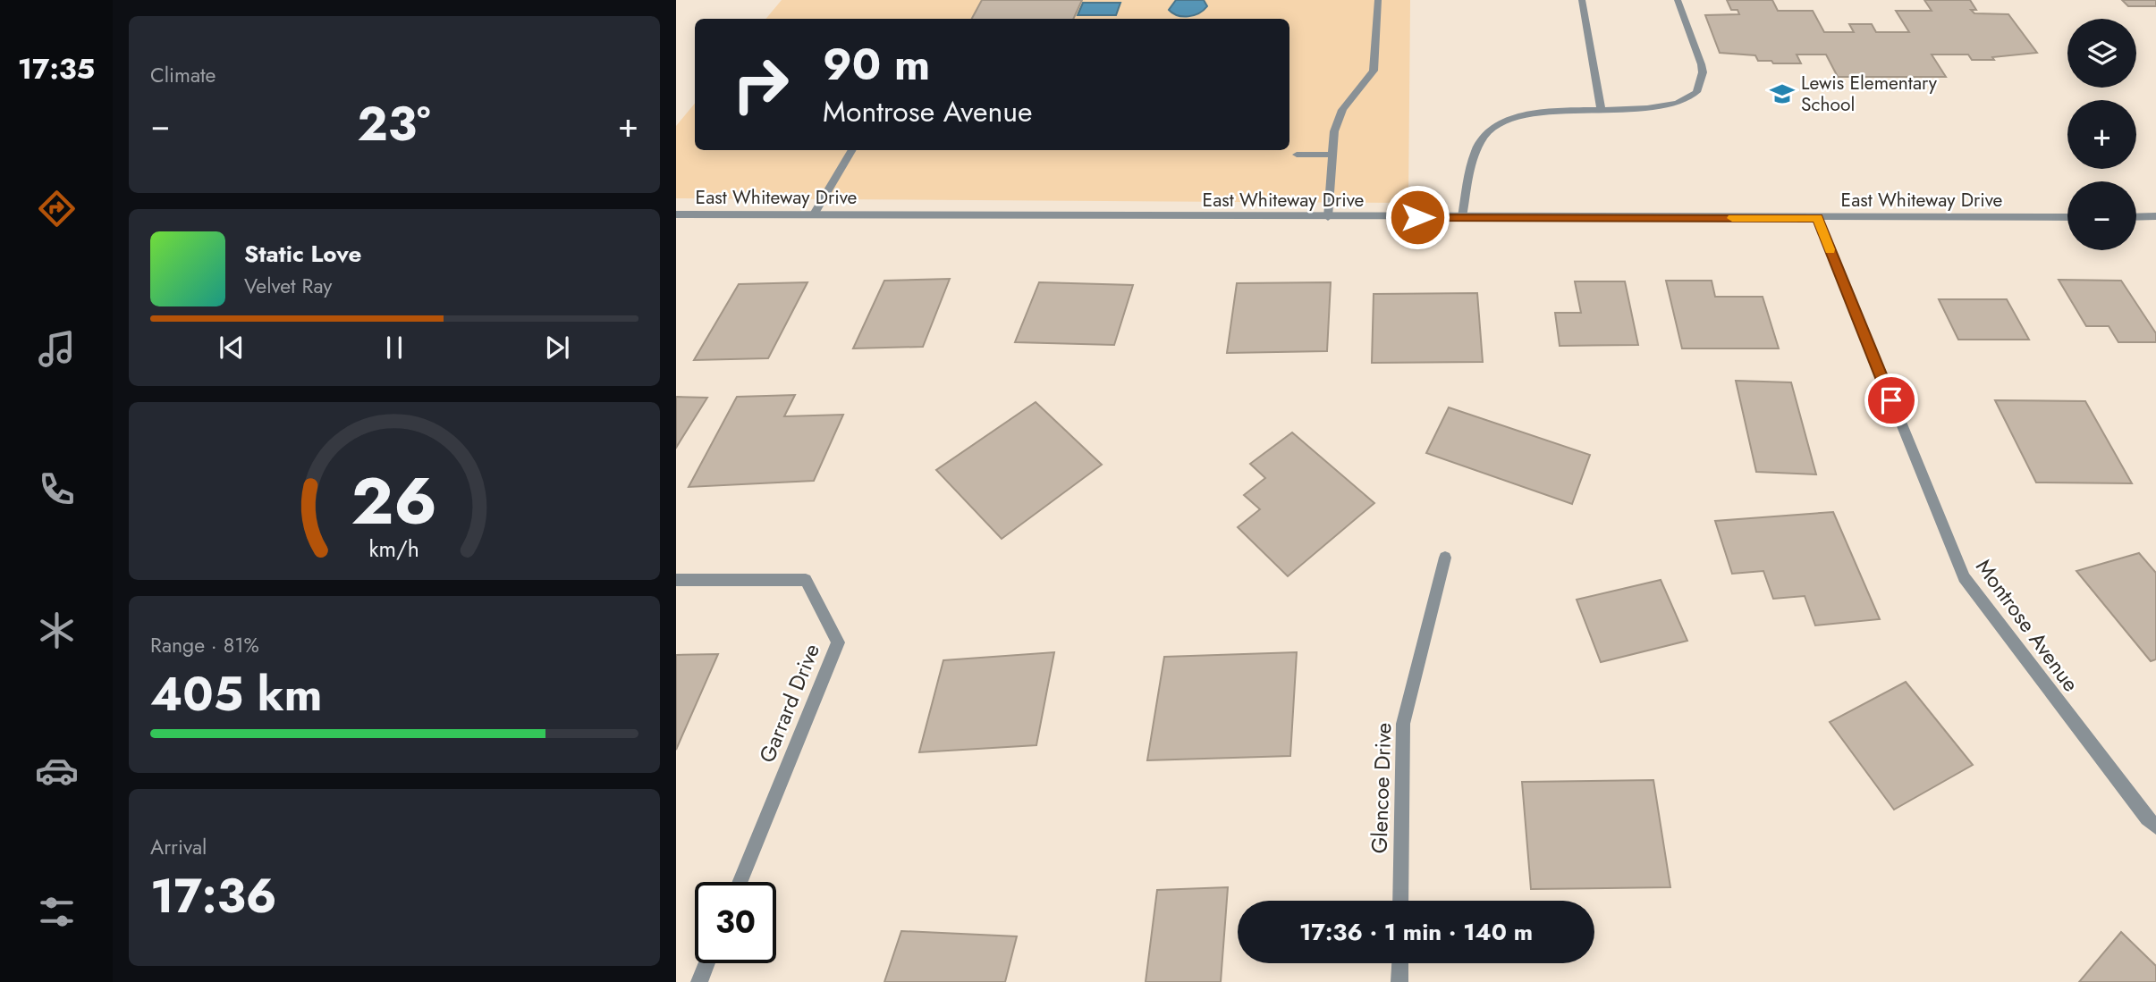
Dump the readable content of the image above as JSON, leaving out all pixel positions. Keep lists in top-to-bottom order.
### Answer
{
  "streets": {
    "street": [
      "East Whiteway Drive",
      "Montrose Avenue",
      "Garrard Drive",
      "Glencoe Drive"
    ]
  },
  "crossings": [
    ["East Whiteway Drive", "Montrose Avenue"]
  ],
  "places": {
    "school or university": ["Lewis Elementary School"]
  },
  "page": {
    "tabs": "17:35",
    "tile": [
      "Climate",
      ["Range · 81%", "405 km"],
      ["Arrival", "17:36"]
    ],
    "map_buttons": ["+", "−"],
    "turn": ["90 m", "Montrose Avenue"],
    "heat": ["−", "23°", "+"],
    "song": ["Static Love", "Velvet Ray"],
    "limit": "30",
    "trip": "17:36 · 1 min · 140 m",
    "gauge": ["26", "km/h"]
  }
}
